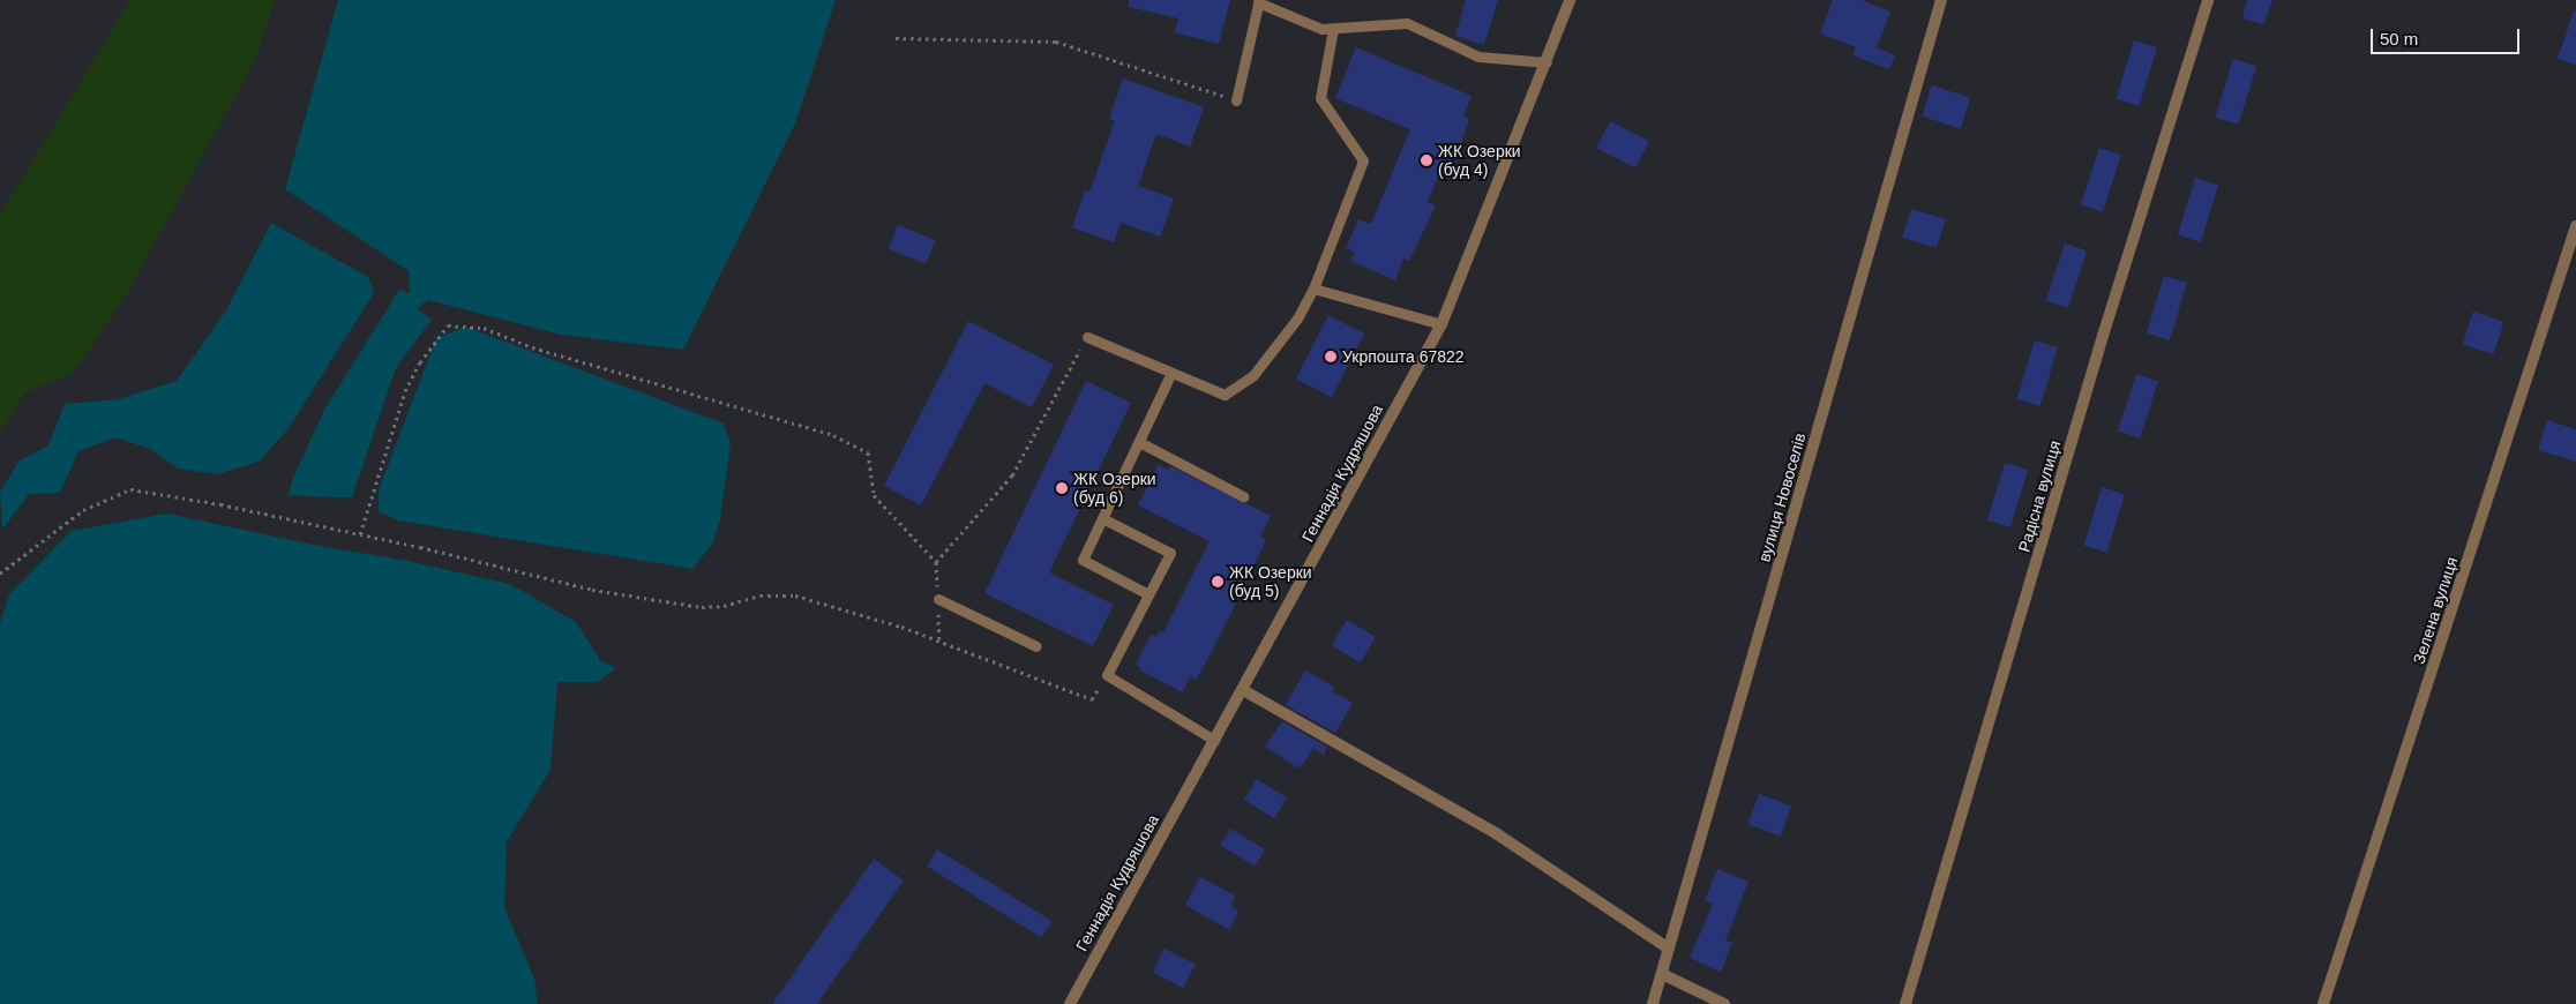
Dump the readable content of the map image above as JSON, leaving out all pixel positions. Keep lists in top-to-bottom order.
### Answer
{
  "streets": {
    "street": [
      "Геннадія Кудряшова",
      "Радісна вулиця",
      "вулиця Новоселів",
      "Зелена вулиця"
    ]
  },
  "places": [
    "ЖК Озерки (буд 4)",
    "Укрпошта 67822",
    "ЖК Озерки (буд 6)",
    "ЖК Озерки (буд 5)"
  ],
  "scale_bar": "50 m"
}
